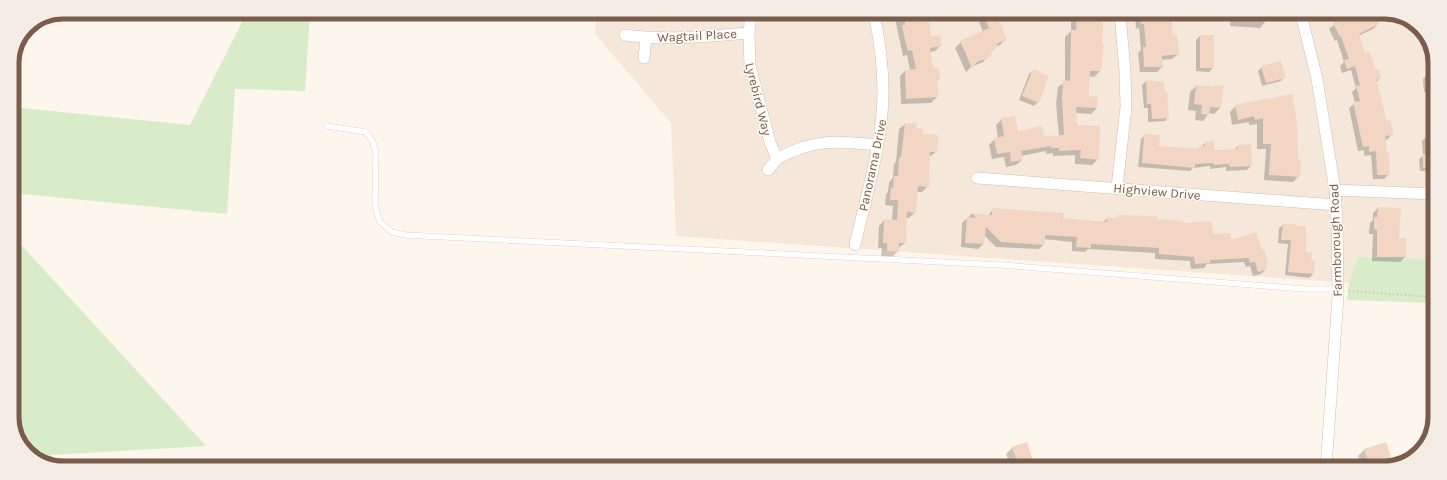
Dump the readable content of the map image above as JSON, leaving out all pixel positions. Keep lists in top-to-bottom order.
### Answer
{
  "streets": {
    "street": [
      "Wagtail Place",
      "Lyrebird Way",
      "Panorama Drive",
      "Highview Drive",
      "Farmborough Road"
    ]
  },
  "crossings": [
    ["Wagtail Place", "Lyrebird Way"],
    ["Highview Drive", "Farmborough Road"]
  ]
}
